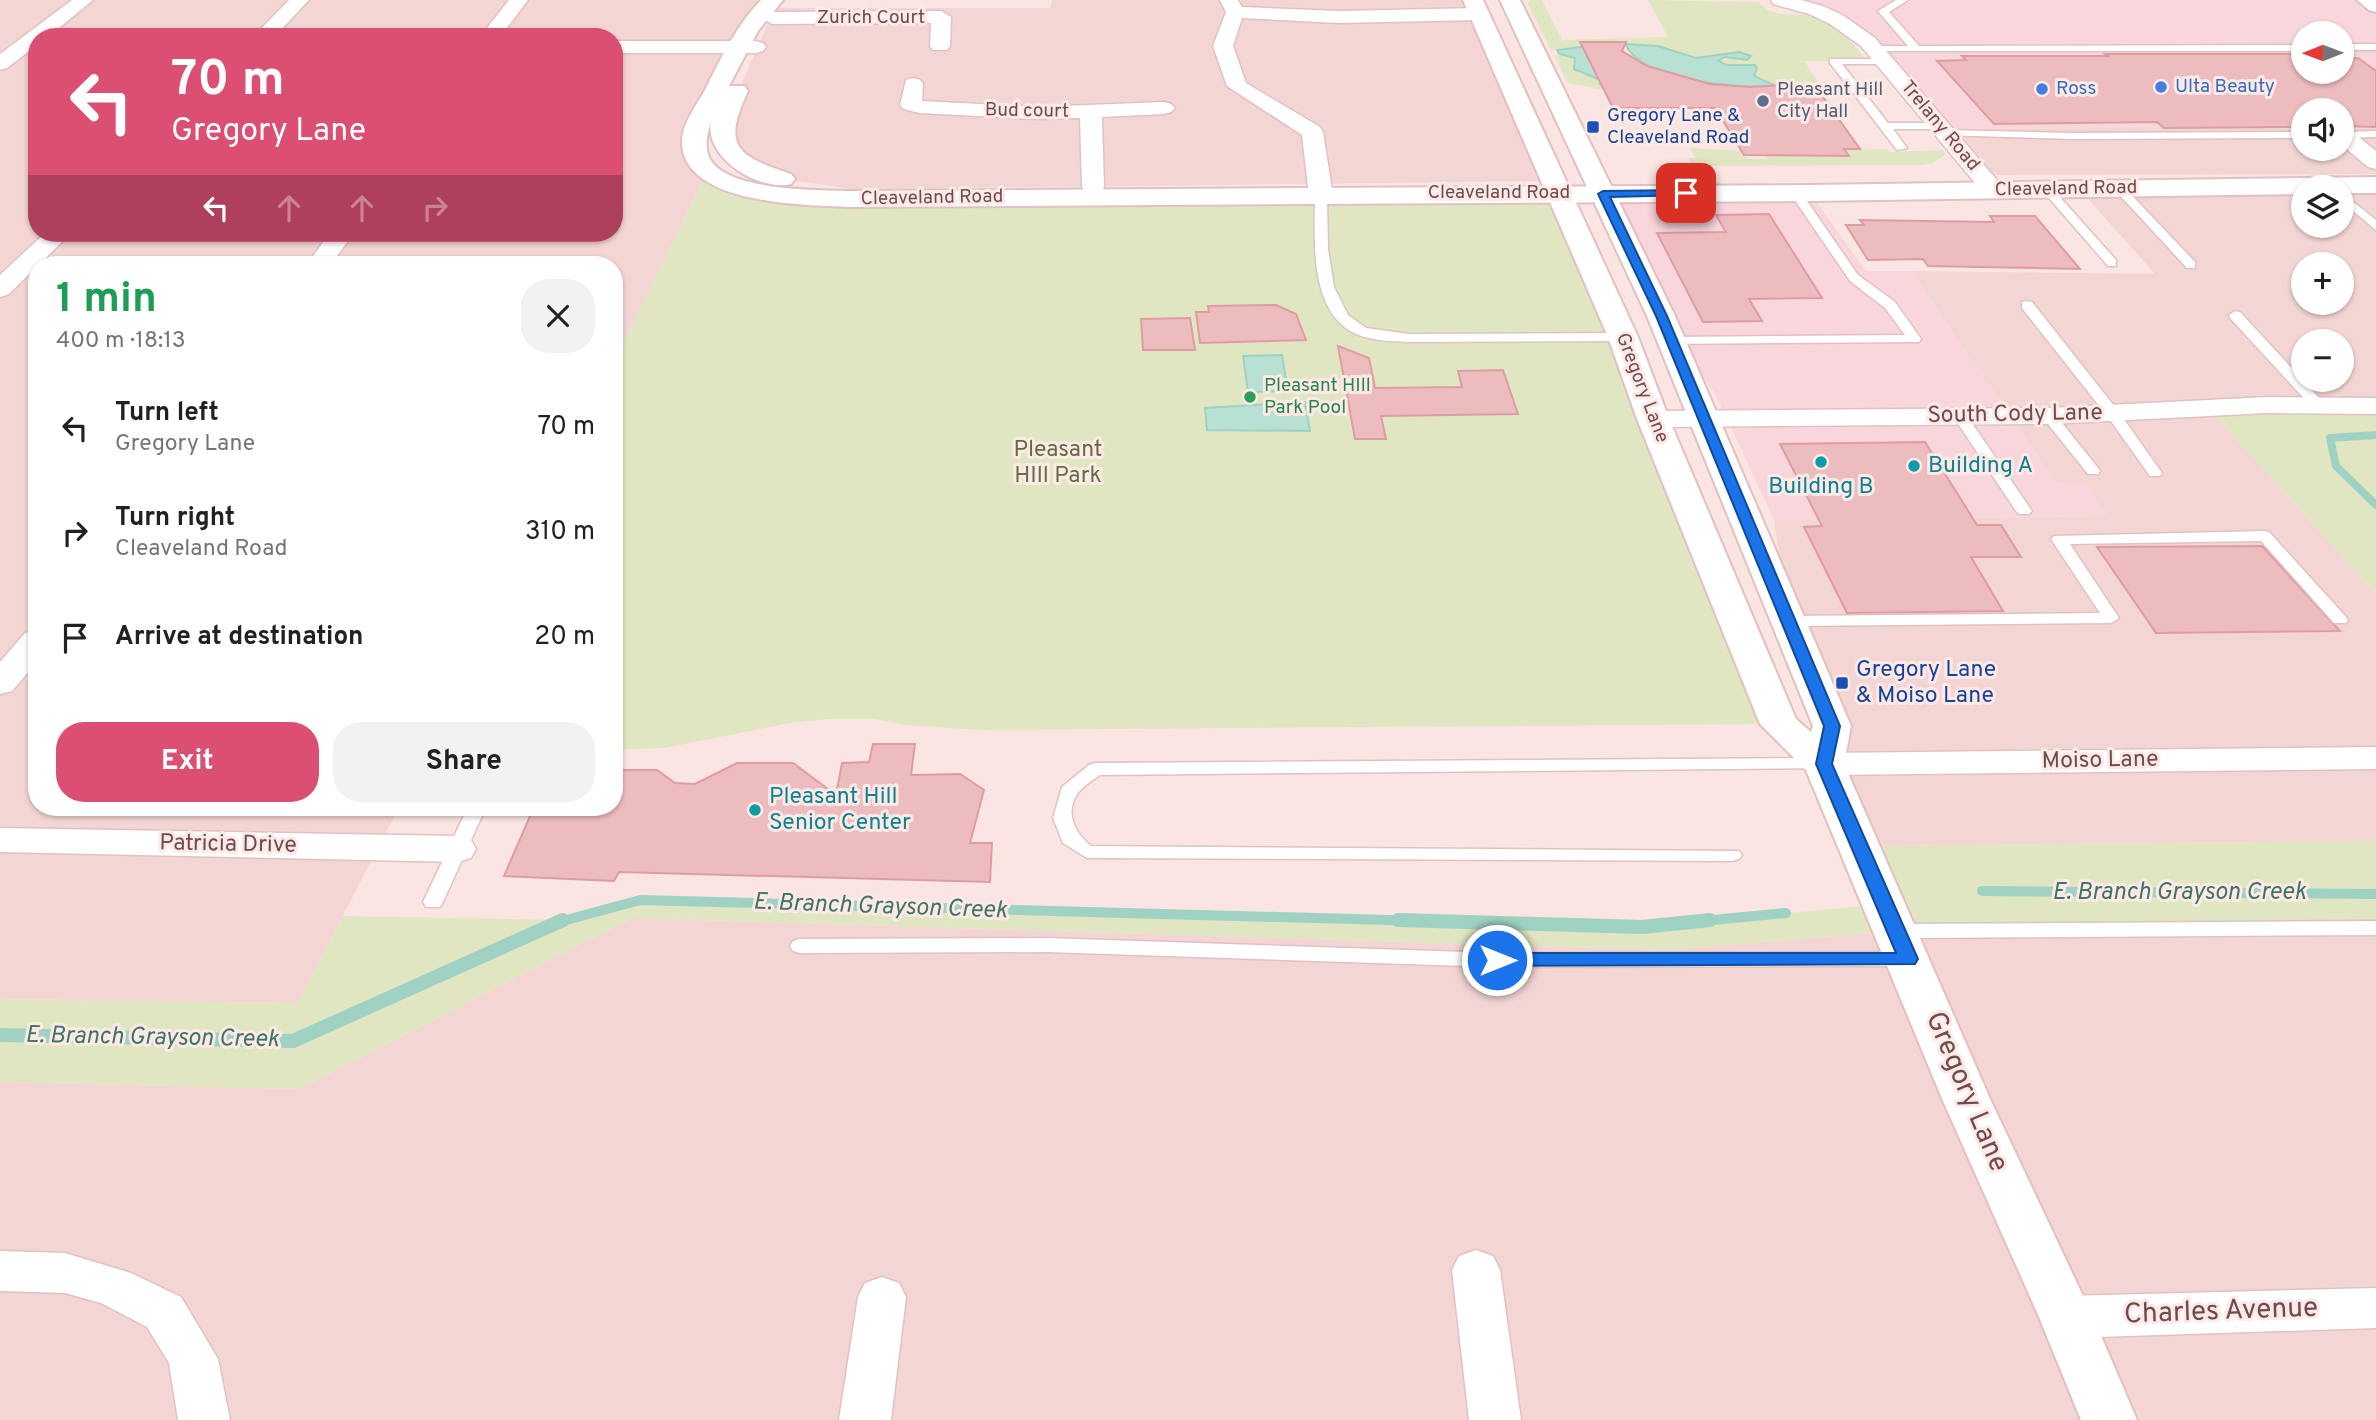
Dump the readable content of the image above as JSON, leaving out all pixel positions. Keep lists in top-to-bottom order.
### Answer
{
  "streets": {
    "street": [
      "Zurich Court",
      "Bud court",
      "Trelany Road",
      "Cleaveland Road",
      "Gregory Lane",
      "South Cody Lane",
      "Moiso Lane",
      "Patricia Drive",
      "Charles Avenue"
    ]
  },
  "crossings": [
    ["Bud court", "Cleaveland Road"],
    ["Trelany Road", "Cleaveland Road"],
    ["Cleaveland Road", "Gregory Lane"],
    ["Gregory Lane", "South Cody Lane"],
    ["Gregory Lane", "Moiso Lane"],
    ["Gregory Lane", "Charles Avenue"]
  ],
  "water": ["E. Branch Grayson Creek"],
  "parks": ["Pleasant HIll Park"],
  "places": {
    "other": [
      "Ulta Beauty",
      "Ross",
      "Pleasant Hill City Hall",
      "Pleasant HIll Park Pool",
      "Building B",
      "Building A",
      "Pleasant Hill Senior Center"
    ],
    "transit": ["Gregory Lane & Cleaveland Road", "Gregory Lane & Moiso Lane"]
  },
  "north": "left",
  "page": {
    "map_buttons": ["+", "−"],
    "turn": ["70 m", "Gregory Lane"],
    "heading": ["1 min", "400 m · 18:13"],
    "list": [
      {
        "name": "Turn left",
        "note": "Gregory Lane",
        "value": "70 m"
      },
      {
        "name": "Turn right",
        "note": "Cleaveland Road",
        "value": "310 m"
      },
      {
        "name": "Arrive at destination",
        "value": "20 m"
      }
    ],
    "buttons": ["Exit", "Share"]
  }
}
